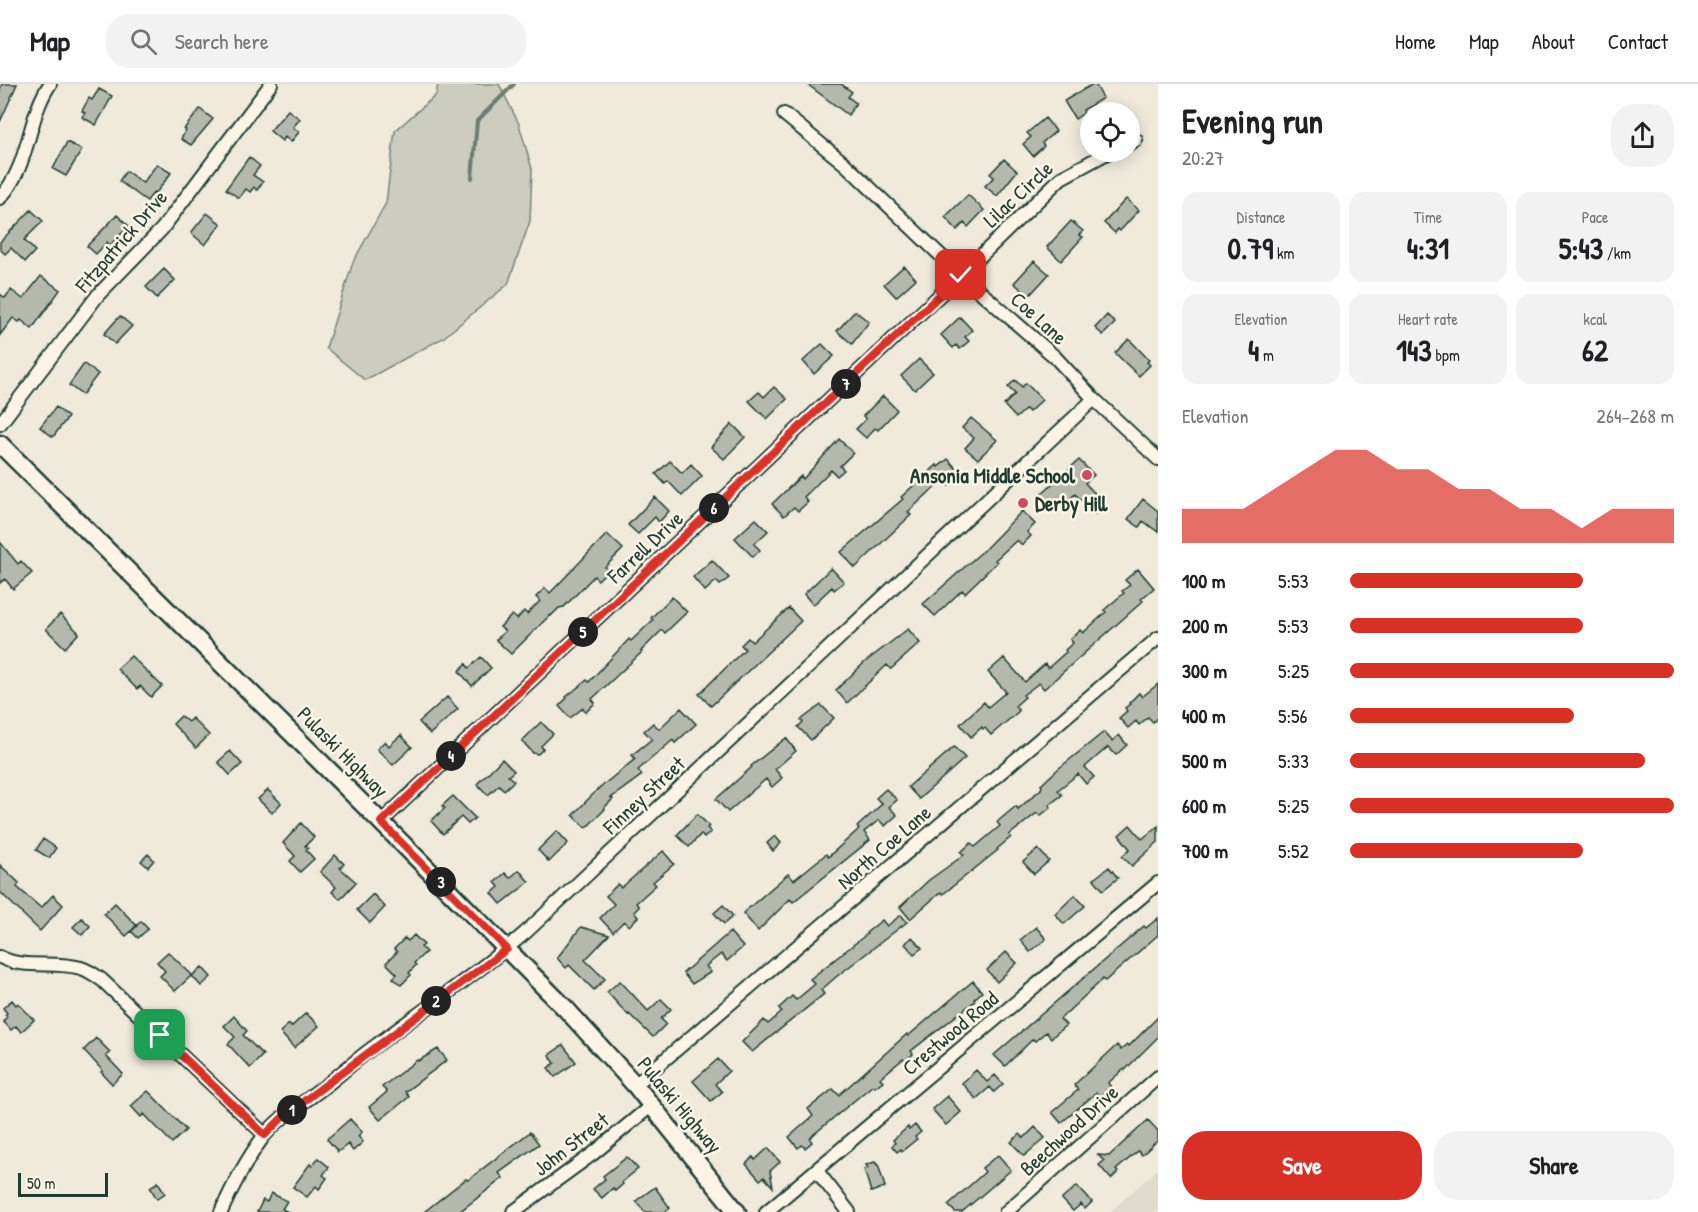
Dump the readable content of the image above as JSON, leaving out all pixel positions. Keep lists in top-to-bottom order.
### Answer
{
  "streets": {
    "main road": ["Pulaski Highway"],
    "street": [
      "Lilac Circle",
      "Fitzpatrick Drive",
      "Coe Lane",
      "Farrell Drive",
      "Finney Street",
      "North Coe Lane",
      "Crestwood Road",
      "Beechwood Drive",
      "John Street"
    ]
  },
  "crossings": [
    ["Lilac Circle", "Coe Lane"],
    ["Lilac Circle", "Farrell Drive"],
    ["Coe Lane", "Farrell Drive"],
    ["Coe Lane", "Finney Street"],
    ["Farrell Drive", "Pulaski Highway"],
    ["Pulaski Highway", "Finney Street"],
    ["Pulaski Highway", "North Coe Lane"],
    ["Pulaski Highway", "John Street"]
  ],
  "places": ["Ansonia Middle School", "Derby Hill"],
  "scale_bar": "50 m",
  "page": {
    "header": "Map",
    "search": "Search here",
    "nav": [
      "Home",
      "Map",
      "About",
      "Contact"
    ],
    "heading": ["Evening run", "20:27"],
    "stats": [
      ["Distance", "0.79 km"],
      ["Time", "4:31"],
      ["Pace", "5:43 /km"],
      ["Elevation", "4 m"],
      ["Heart rate", "143 bpm"],
      ["kcal", "62"]
    ],
    "pins": [
      "7",
      "6",
      "5",
      "4",
      "3",
      "2",
      "1"
    ],
    "chart": ["Elevation", "264–268 m"],
    "list": [
      {
        "name": "100 m",
        "note": "5:53"
      },
      {
        "name": "200 m",
        "note": "5:53"
      },
      {
        "name": "300 m",
        "note": "5:25"
      },
      {
        "name": "400 m",
        "note": "5:56"
      },
      {
        "name": "500 m",
        "note": "5:33"
      },
      {
        "name": "600 m",
        "note": "5:25"
      },
      {
        "name": "700 m",
        "note": "5:52"
      }
    ],
    "buttons": ["Save", "Share"],
    "scale": "50 m"
  }
}
